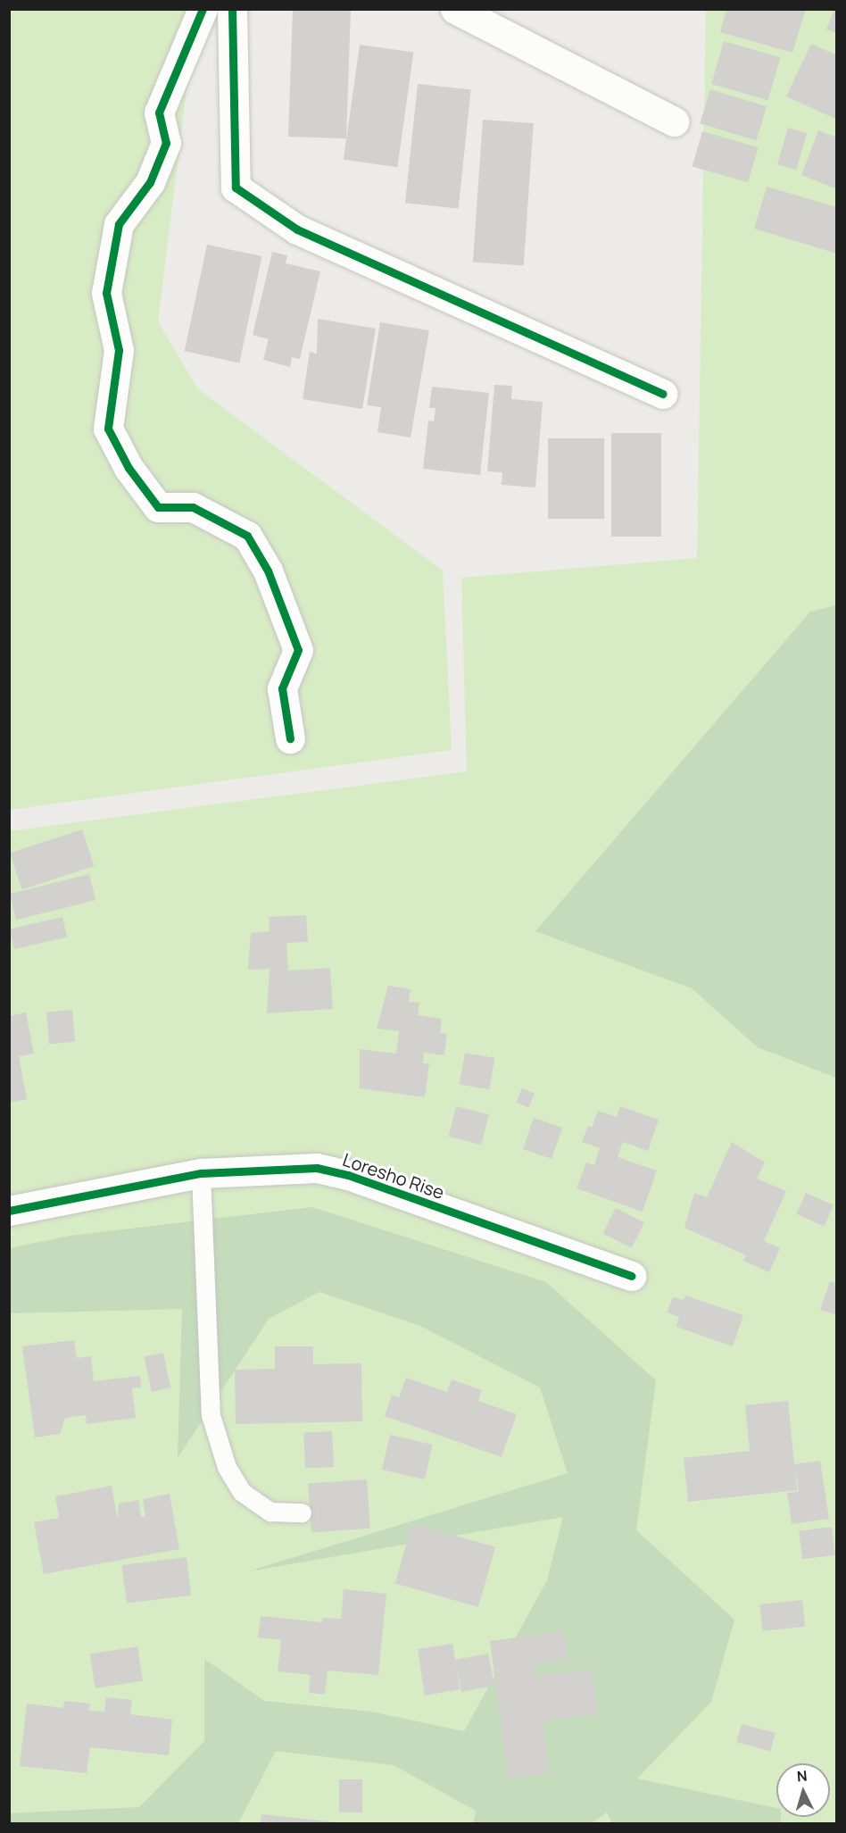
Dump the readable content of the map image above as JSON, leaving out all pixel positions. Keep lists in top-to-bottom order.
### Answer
{
  "streets": {
    "street": ["Loresho Rise"]
  },
  "north": "top"
}
